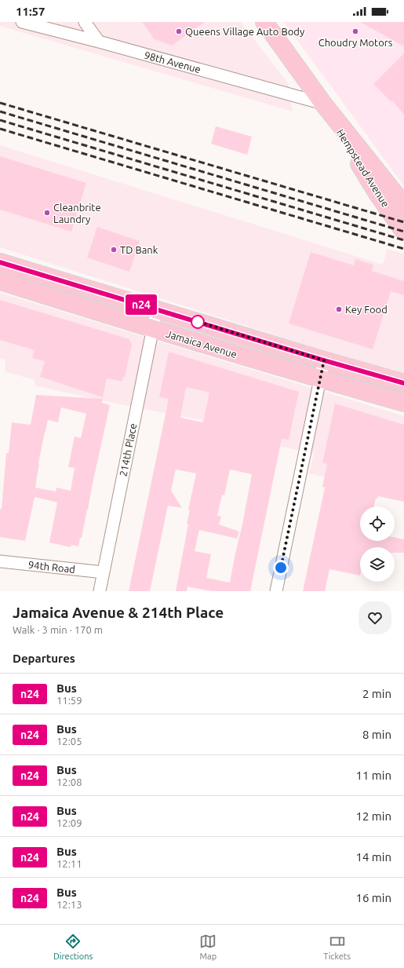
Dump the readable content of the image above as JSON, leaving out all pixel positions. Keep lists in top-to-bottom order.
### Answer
{
  "streets": {
    "main road": ["Hempstead Avenue", "Jamaica Avenue"],
    "street": ["98th Avenue", "214th Place", "94th Road"]
  },
  "crossings": [
    ["98th Avenue", "Hempstead Avenue"],
    ["Jamaica Avenue", "214th Place"],
    ["214th Place", "94th Road"]
  ],
  "places": [
    "Queens Village Auto Body",
    "Choudry Motors",
    "Cleanbrite Laundry",
    "TD Bank",
    "Key Food"
  ],
  "lines": ["bus line n24"],
  "page": {
    "status": "11:57",
    "on_map": "n24",
    "heading": [
      ["Jamaica Avenue & 214th Place", "Walk · 3 min · 170 m"],
      "Departures"
    ],
    "list": [
      {
        "mark": "n24",
        "name": "Bus",
        "note": "11:59",
        "value": "2 min"
      },
      {
        "mark": "n24",
        "name": "Bus",
        "note": "12:05",
        "value": "8 min"
      },
      {
        "mark": "n24",
        "name": "Bus",
        "note": "12:08",
        "value": "11 min"
      },
      {
        "mark": "n24",
        "name": "Bus",
        "note": "12:09",
        "value": "12 min"
      },
      {
        "mark": "n24",
        "name": "Bus",
        "note": "12:11",
        "value": "14 min"
      },
      {
        "mark": "n24",
        "name": "Bus",
        "note": "12:13",
        "value": "16 min"
      }
    ],
    "tabs": ["Directions", "Map", "Tickets"]
  }
}
